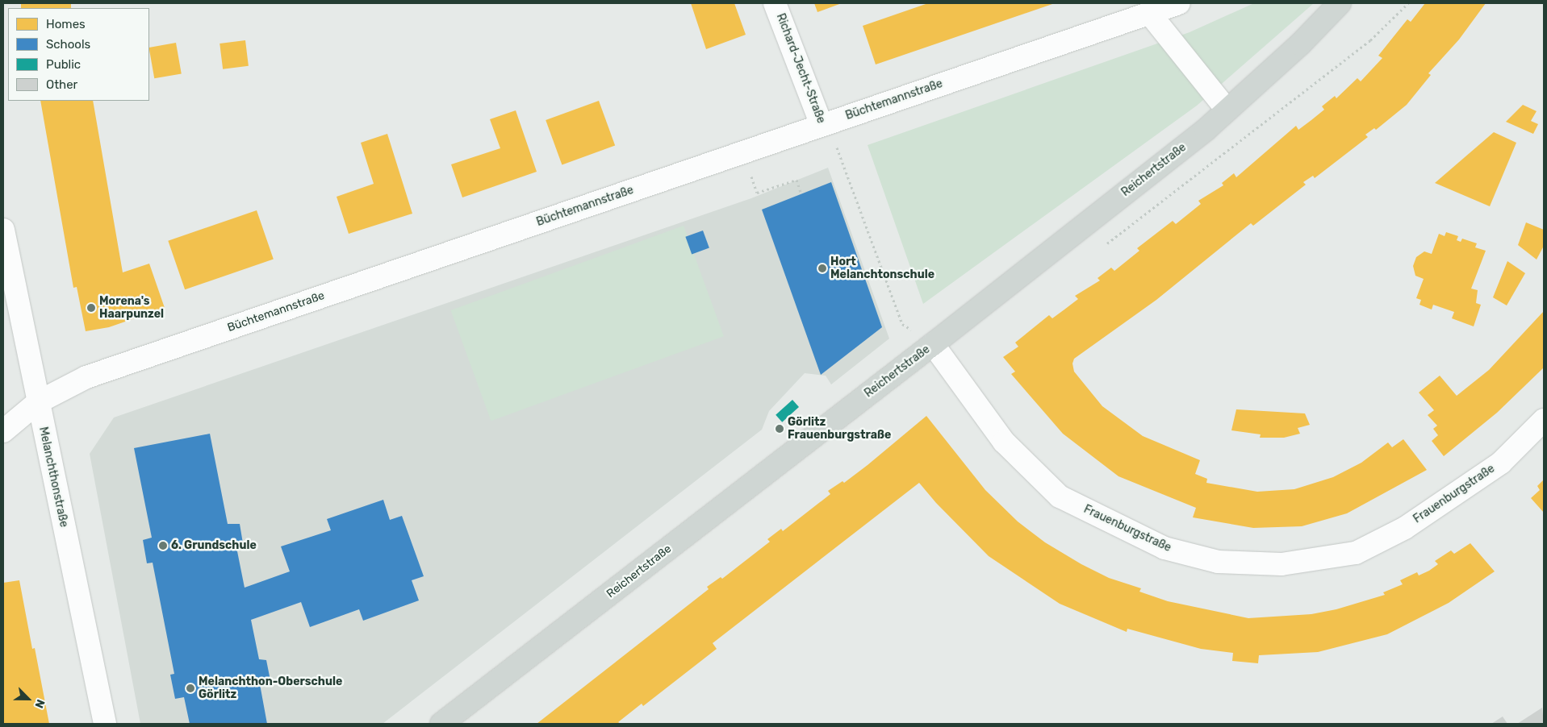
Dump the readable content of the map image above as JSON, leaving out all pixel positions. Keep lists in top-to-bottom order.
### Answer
{
  "streets": {
    "main road": ["Reichertstraße"],
    "street": [
      "Richard-Jecht-Straße",
      "Büchtemannstraße",
      "Melanchthonstraße",
      "Frauenburgstraße"
    ]
  },
  "crossings": [
    ["Richard-Jecht-Straße", "Büchtemannstraße"],
    ["Richard-Jecht-Straße", "Reichertstraße"],
    ["Richard-Jecht-Straße", "Frauenburgstraße"],
    ["Büchtemannstraße", "Melanchthonstraße"],
    ["Reichertstraße", "Frauenburgstraße"]
  ],
  "places": [
    "Hort Melanchtonschule",
    "Morena's Haarpunzel",
    "Görlitz Frauenburgstraße",
    "6. Grundschule",
    "Melanchthon-Oberschule Görlitz"
  ],
  "legend": [
    "Homes",
    "Schools",
    "Public",
    "Other"
  ],
  "north": "bottom right"
}
